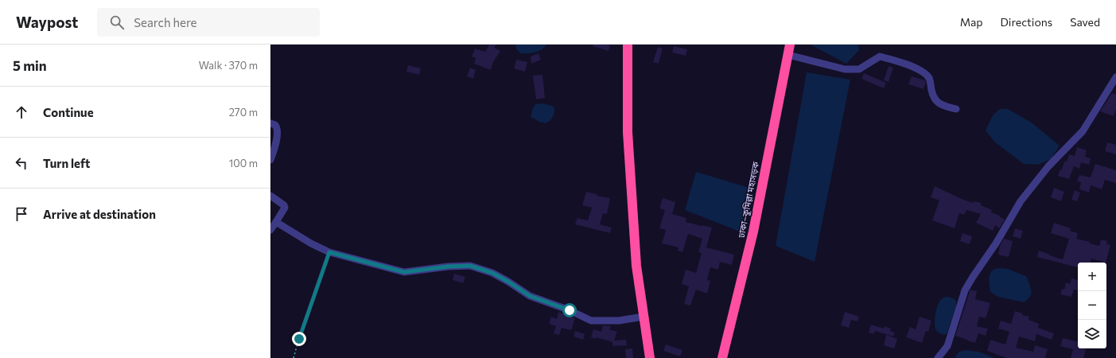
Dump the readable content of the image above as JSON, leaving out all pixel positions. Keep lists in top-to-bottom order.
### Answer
{
  "streets": {
    "highway": ["ঢাকা–কুমিল্লা মহাসড়ক"]
  },
  "page": {
    "header": "Waypost",
    "search": "Search here",
    "nav": ["Map", "Directions", "Saved"],
    "heading": ["5 min", "Walk · 370 m"],
    "list": [
      ["Continue", "270 m"],
      ["Turn left", "100 m"],
      "Arrive at destination"
    ],
    "map_buttons": ["+", "−"]
  }
}
